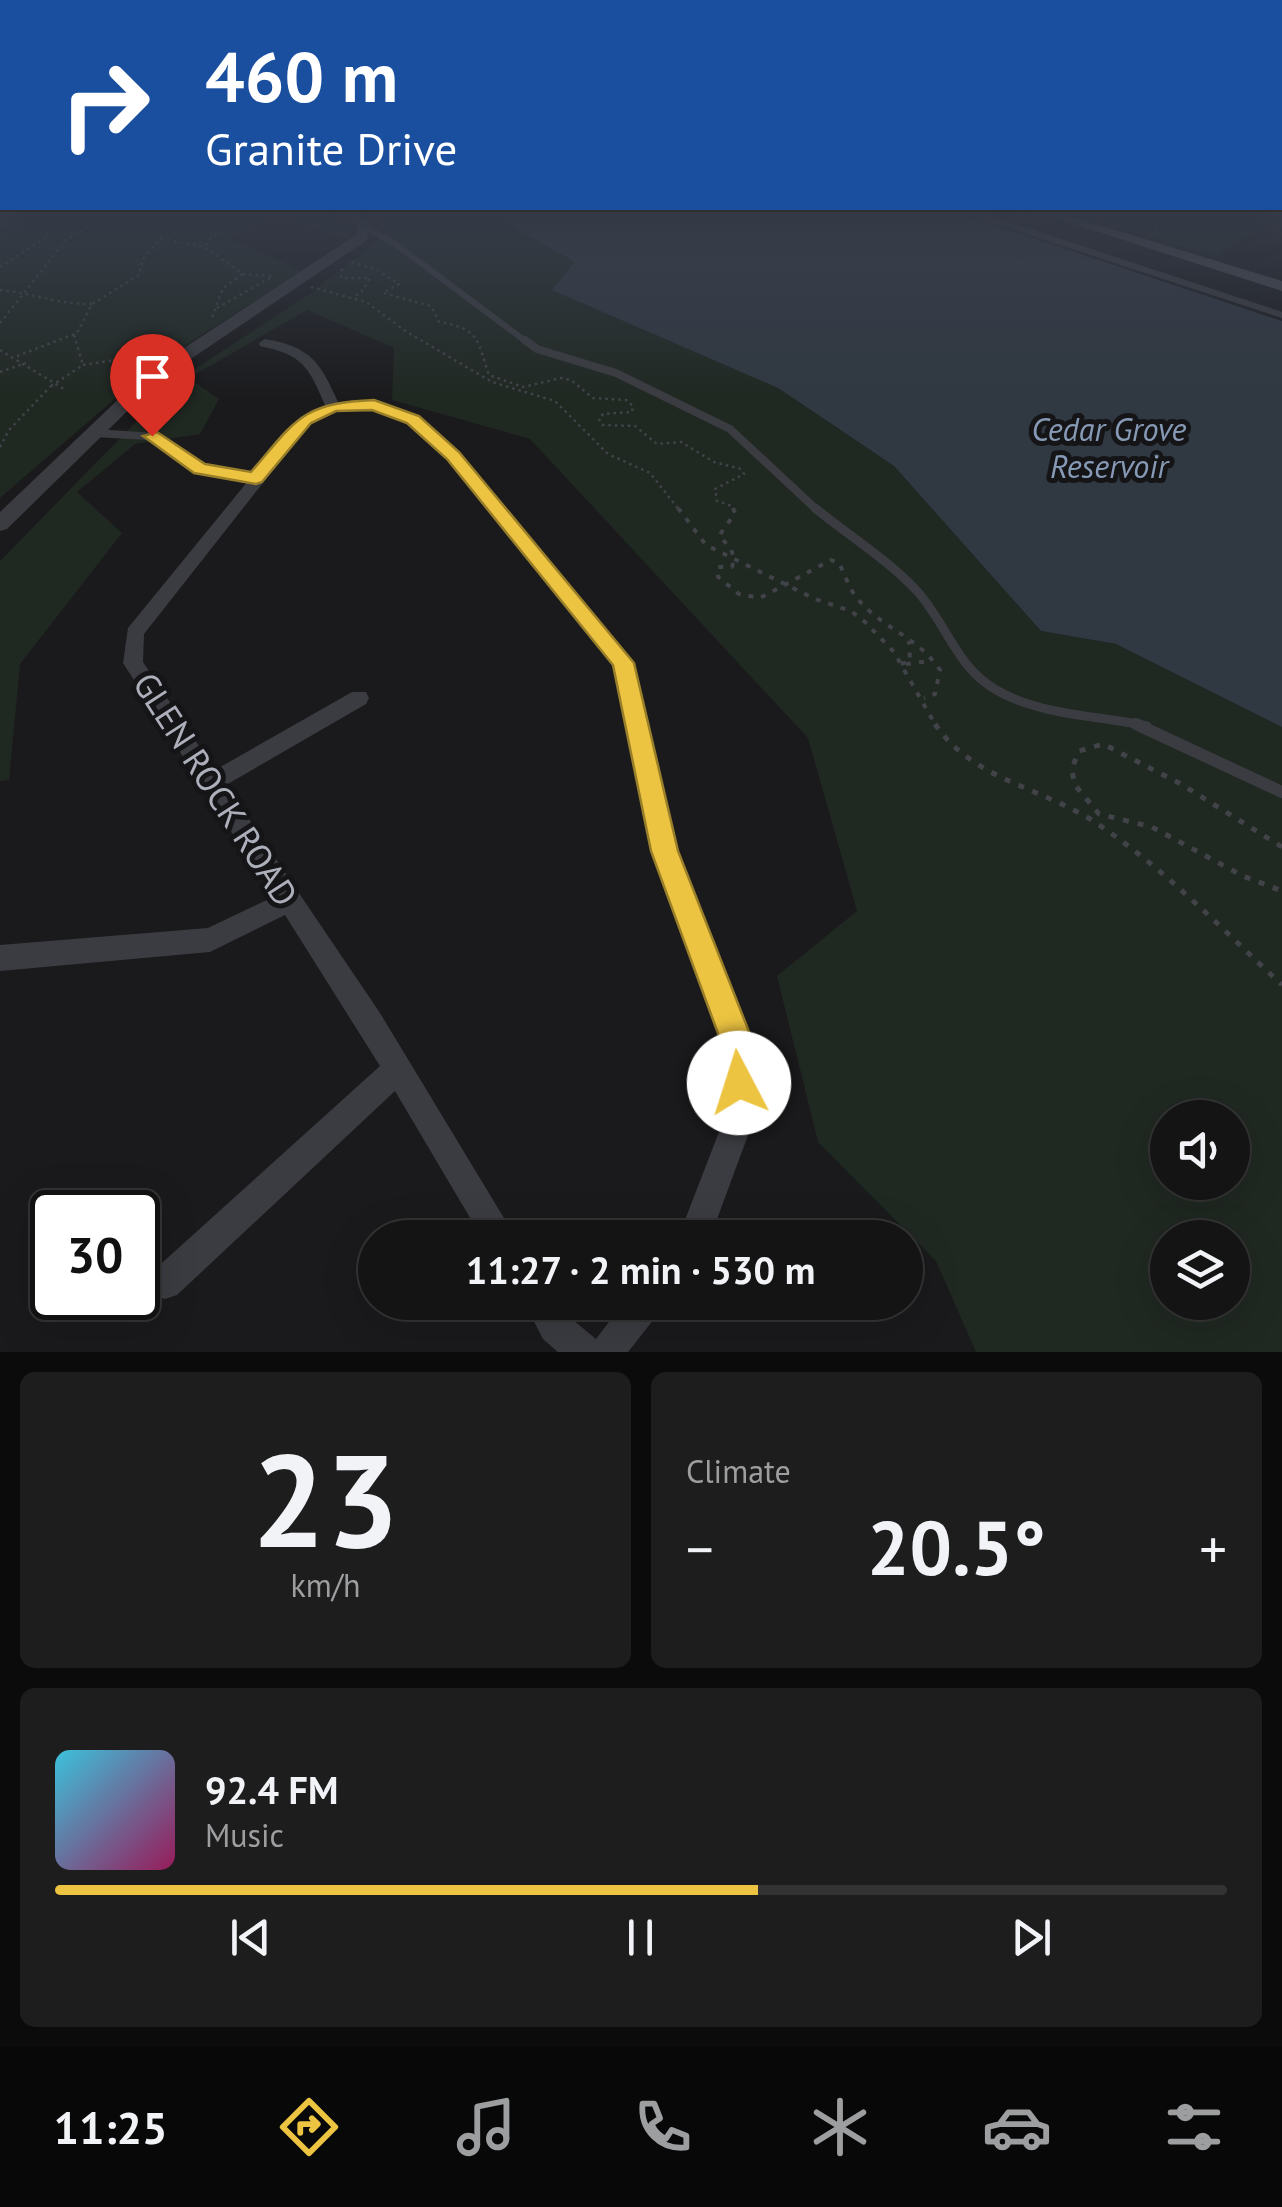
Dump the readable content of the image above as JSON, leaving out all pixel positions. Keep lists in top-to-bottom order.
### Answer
{
  "streets": {
    "street": ["GLEN ROCK ROAD"]
  },
  "water": ["Cedar Grove Reservoir"],
  "page": {
    "turn": ["460 m", "Granite Drive"],
    "limit": "30",
    "trip": "11:27 · 2 min · 530 m",
    "tile": [
      ["23", "km/h"],
      "Climate"
    ],
    "heat": ["−", "20.5°", "+"],
    "song": ["92.4 FM", "Music"],
    "tabs": "11:25"
  }
}
